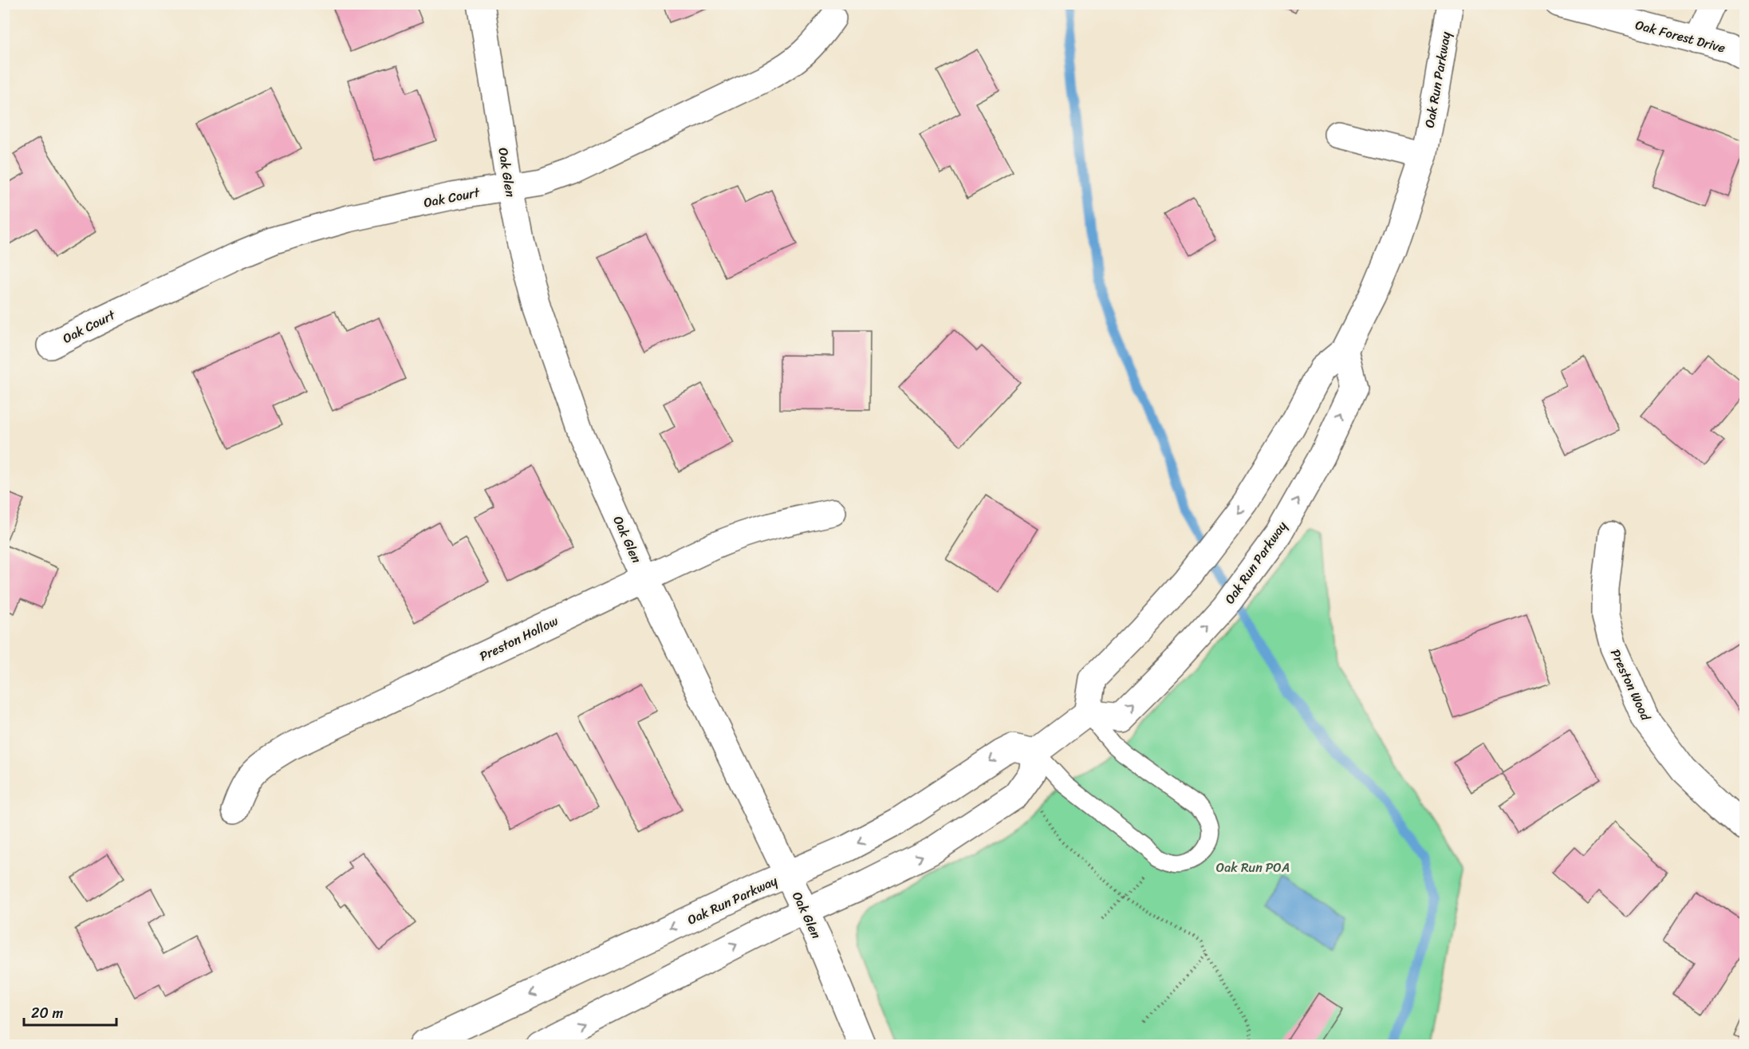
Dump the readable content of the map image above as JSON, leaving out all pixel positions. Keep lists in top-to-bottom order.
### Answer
{
  "streets": {
    "street": [
      "Oak Forest Drive",
      "Oak Run Parkway",
      "Oak Glen",
      "Oak Court",
      "Preston Hollow",
      "Preston Wood"
    ]
  },
  "crossings": [
    ["Oak Run Parkway", "Oak Glen"],
    ["Oak Glen", "Oak Court"],
    ["Oak Glen", "Preston Hollow"]
  ],
  "parks": ["Oak Run POA"],
  "scale_bar": "20 m"
}
